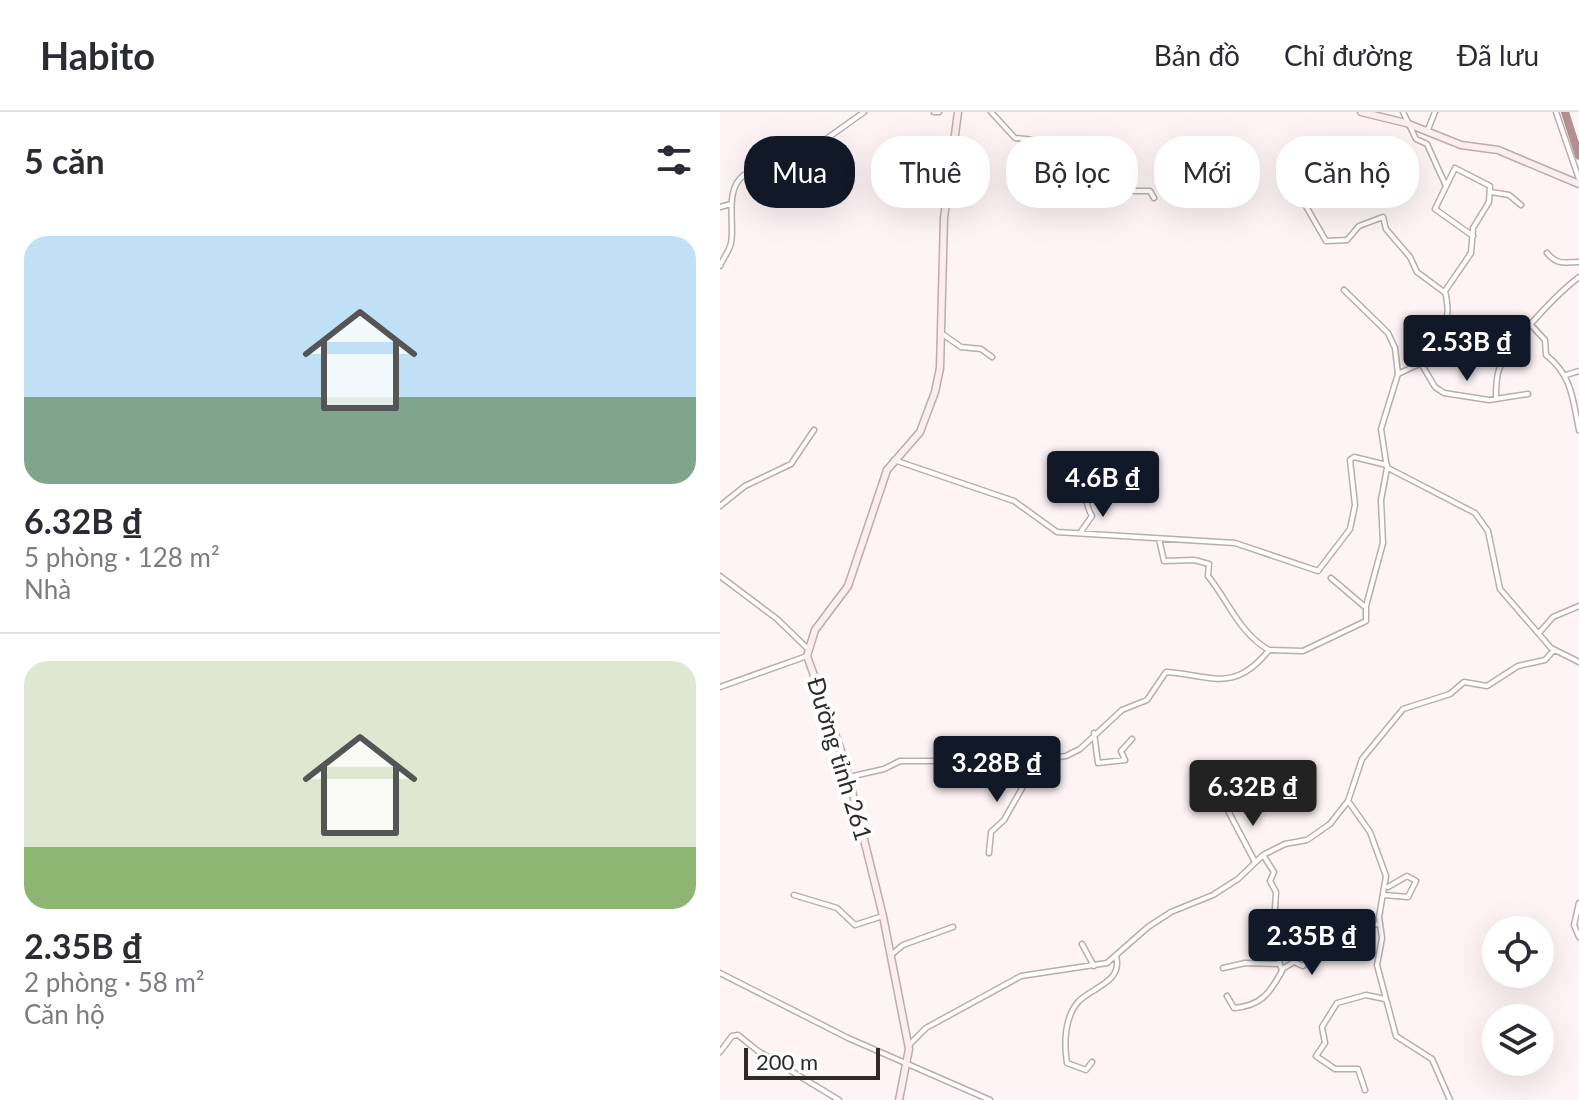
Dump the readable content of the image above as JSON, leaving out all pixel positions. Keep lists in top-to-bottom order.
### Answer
{
  "streets": {
    "main road": ["Đường tỉnh 261"]
  },
  "scale_bar": "200 m",
  "page": {
    "header": "Habito",
    "nav": ["Bản đồ", "Chỉ đường", "Đã lưu"],
    "heading": "5 căn",
    "chip": [
      "Mua",
      "Thuê",
      "Bộ lọc",
      "Mới",
      "Căn hộ"
    ],
    "list": [
      {
        "name": "6.32B ₫",
        "note": "5 phòng · 128 m² · Nhà"
      },
      {
        "name": "2.35B ₫",
        "note": "2 phòng · 58 m² · Căn hộ"
      }
    ],
    "price": [
      "2.53B ₫",
      "4.6B ₫",
      "3.28B ₫",
      "6.32B ₫",
      "2.35B ₫"
    ],
    "scale": "200 m"
  }
}
